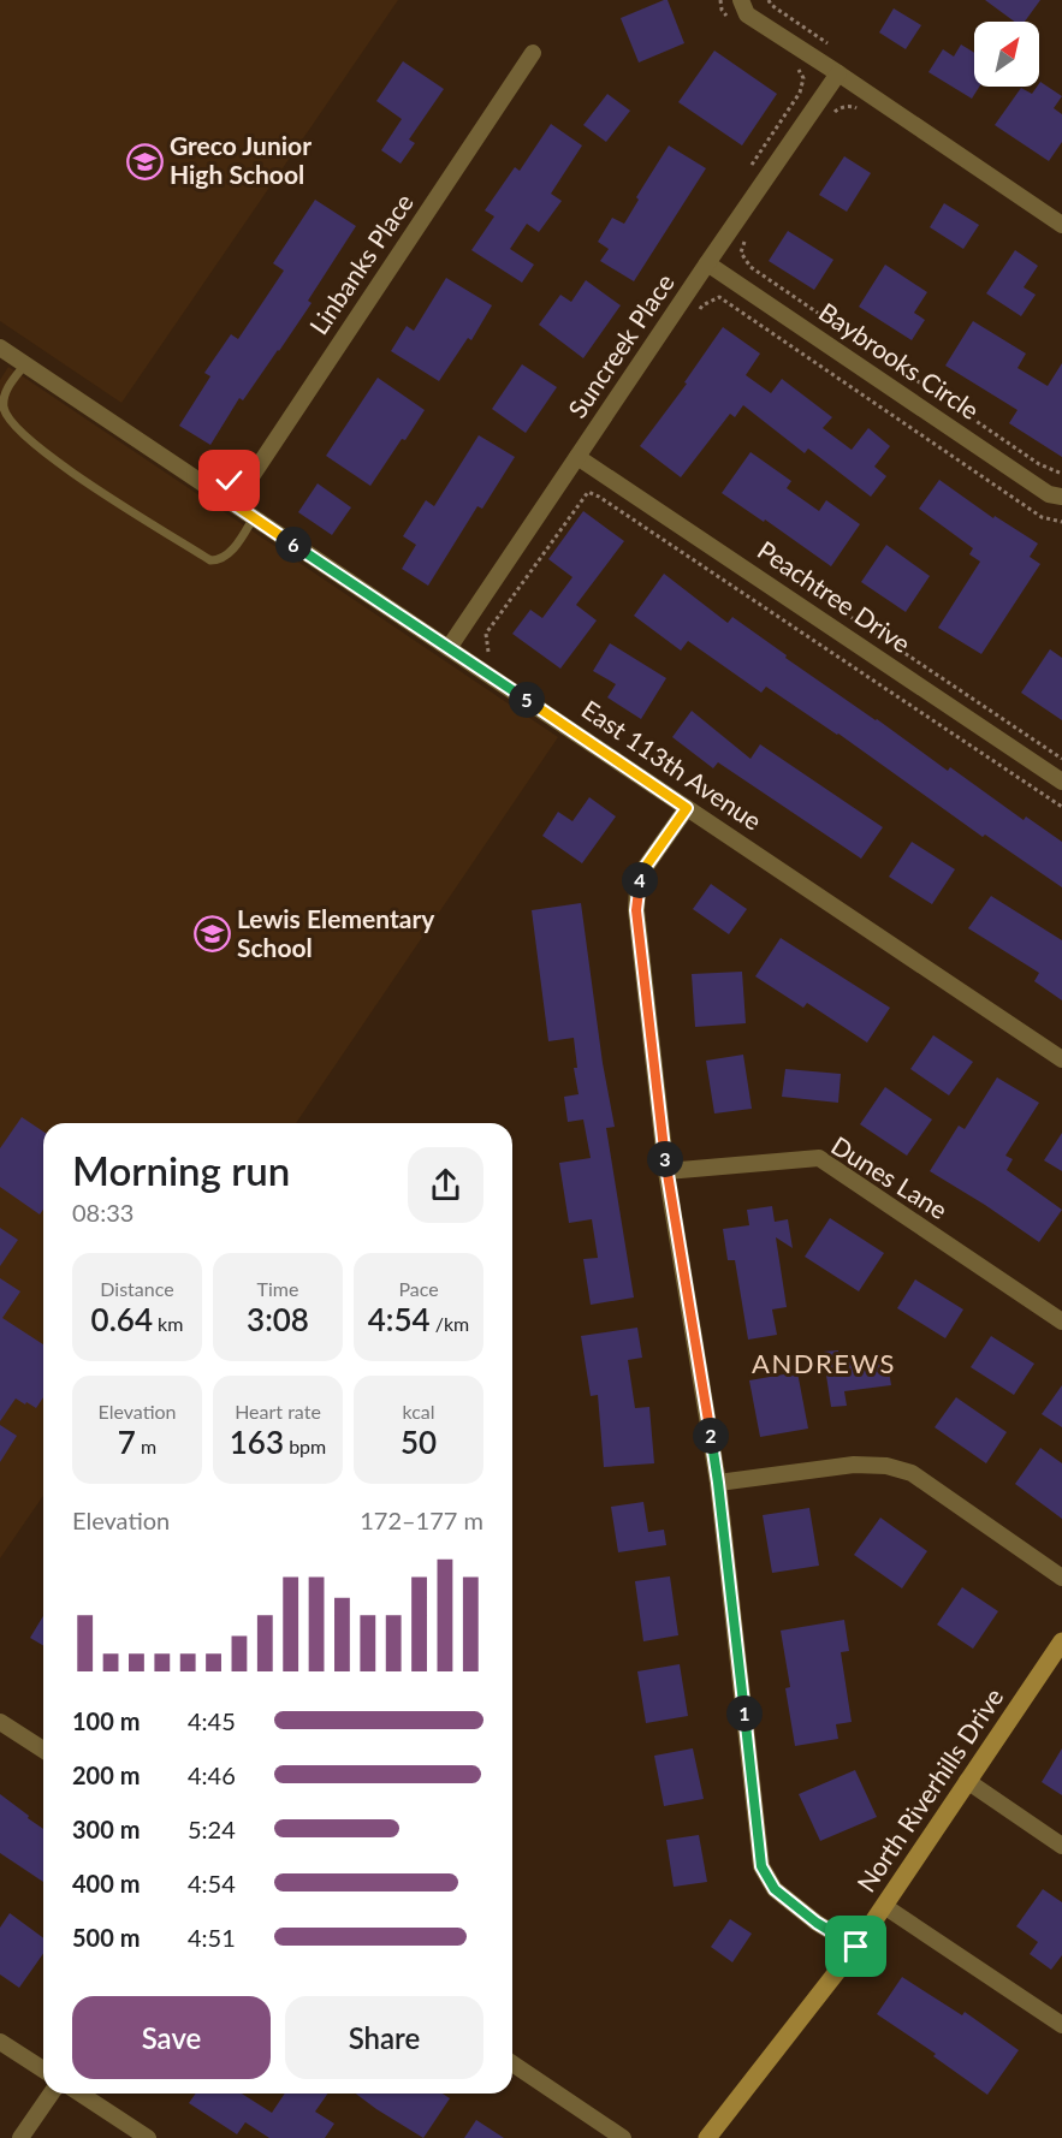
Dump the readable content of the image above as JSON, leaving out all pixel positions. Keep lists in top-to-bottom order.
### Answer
{
  "streets": {
    "street": [
      "Linbanks Place",
      "Suncreek Place",
      "Baybrooks Circle",
      "Peachtree Drive",
      "East 113th Avenue",
      "Dunes Lane",
      "North Riverhills Drive"
    ]
  },
  "crossings": [
    ["Linbanks Place", "East 113th Avenue"],
    ["Suncreek Place", "Baybrooks Circle"],
    ["Suncreek Place", "Peachtree Drive"],
    ["Suncreek Place", "East 113th Avenue"]
  ],
  "districts": ["ANDREWS"],
  "places": {
    "school or university": ["Greco Junior High School", "Lewis Elementary School"]
  },
  "north": "top right",
  "page": {
    "pins": [
      "6",
      "5",
      "4",
      "3",
      "2",
      "1"
    ],
    "heading": ["Morning run", "08:33"],
    "stats": [
      ["Distance", "0.64 km"],
      ["Time", "3:08"],
      ["Pace", "4:54 /km"],
      ["Elevation", "7 m"],
      ["Heart rate", "163 bpm"],
      ["kcal", "50"]
    ],
    "chart": ["Elevation", "172–177 m"],
    "list": [
      {
        "name": "100 m",
        "note": "4:45"
      },
      {
        "name": "200 m",
        "note": "4:46"
      },
      {
        "name": "300 m",
        "note": "5:24"
      },
      {
        "name": "400 m",
        "note": "4:54"
      },
      {
        "name": "500 m",
        "note": "4:51"
      }
    ],
    "buttons": ["Save", "Share"]
  }
}
